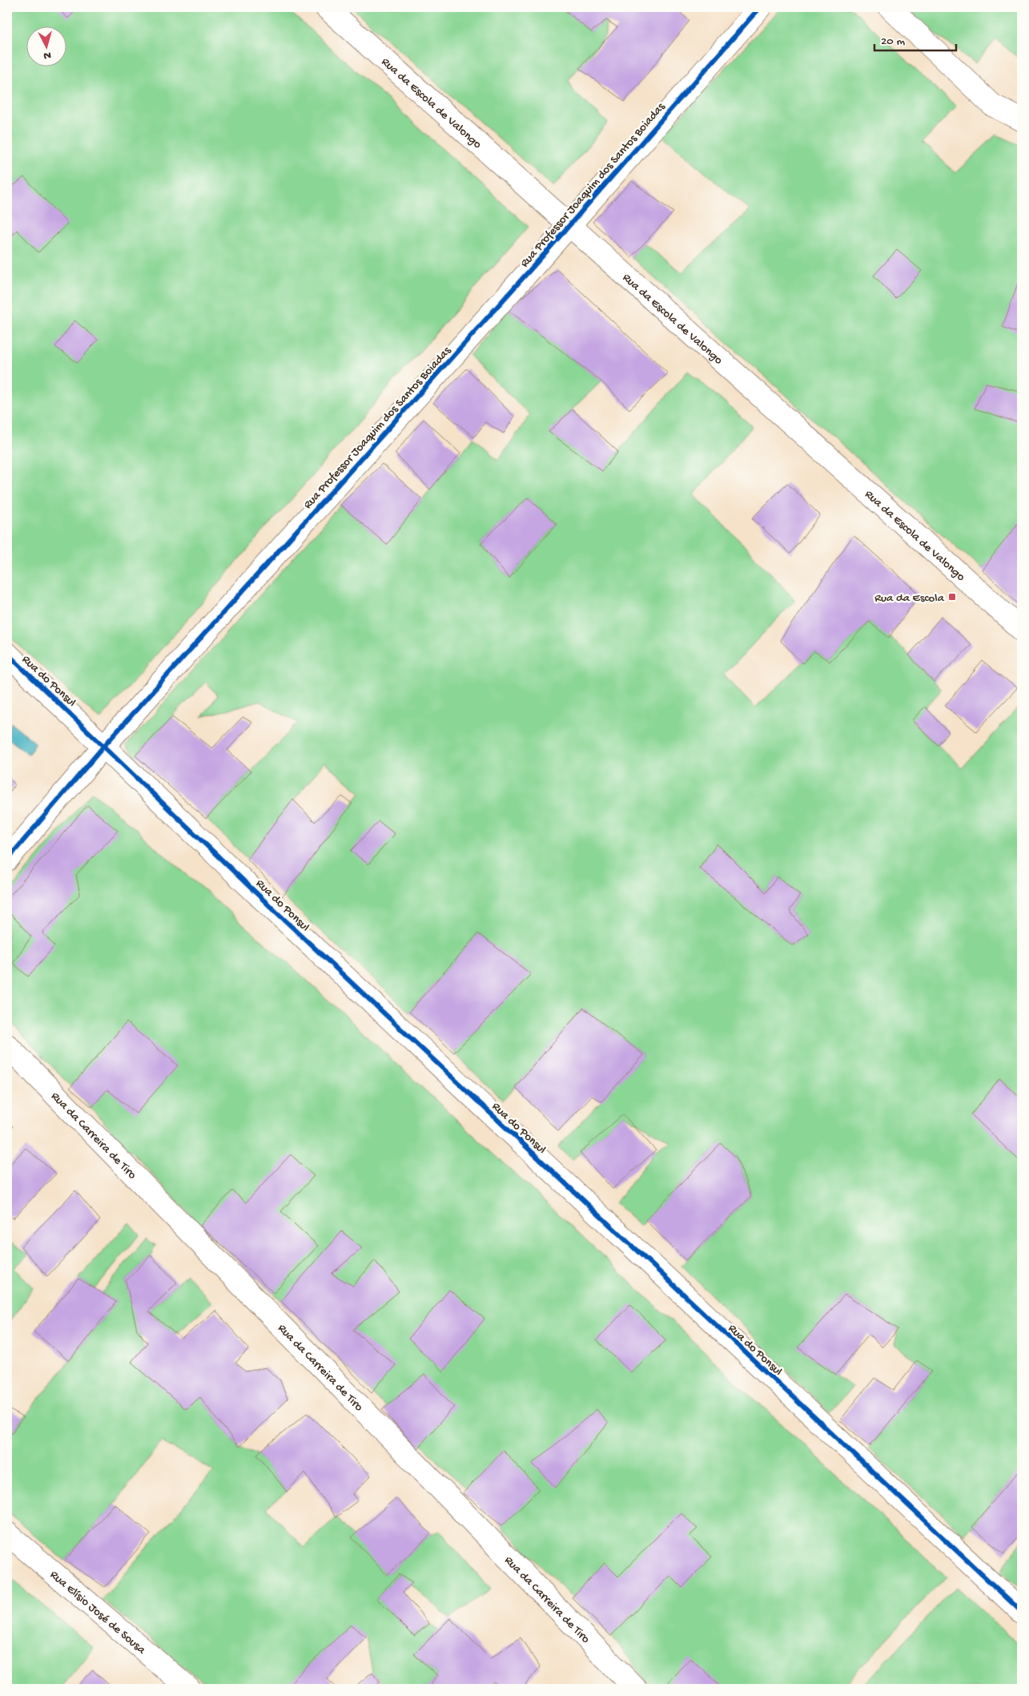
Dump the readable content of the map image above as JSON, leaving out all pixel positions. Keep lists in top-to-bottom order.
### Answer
{
  "streets": {
    "street": [
      "Rua da Escola de Valongo",
      "Rua Professor Joaquim dos Santos Boiadas",
      "Rua do Ponsul",
      "Rua da Carreira de Tiro",
      "Rua Elísio José de Sousa"
    ]
  },
  "crossings": [
    ["Rua da Escola de Valongo", "Rua Professor Joaquim dos Santos Boiadas"],
    ["Rua Professor Joaquim dos Santos Boiadas", "Rua do Ponsul"]
  ],
  "places": {
    "transit": ["Rua da Escola"]
  },
  "scale_bar": "20 m",
  "north": "bottom"
}
